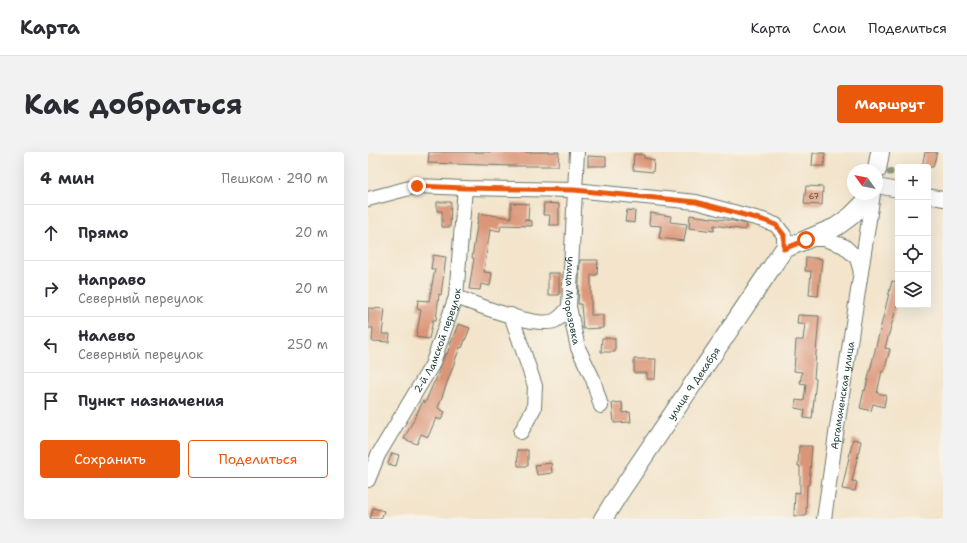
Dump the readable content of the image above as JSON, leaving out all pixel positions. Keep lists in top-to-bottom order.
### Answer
{
  "streets": {
    "main road": ["улица 9 Декабря"],
    "street": ["улица Морозовка", "2-й Ламской переулок", "Аргамаченская улица"]
  },
  "house_numbers": ["67"],
  "north": "top left",
  "page": {
    "header": "Карта",
    "nav": ["Карта", "Слои", "Поделиться"],
    "title": "Как добраться",
    "buttons": [
      "Маршрут",
      ["Сохранить", "Поделиться"]
    ],
    "heading": ["4 мин", "Пешком · 290 m"],
    "map_buttons": ["+", "−"],
    "list": [
      ["Прямо", "20 m"],
      ["Направо", "Северный переулок", "20 m"],
      ["Налево", "Северный переулок", "250 m"],
      "Пункт назначения"
    ]
  }
}
